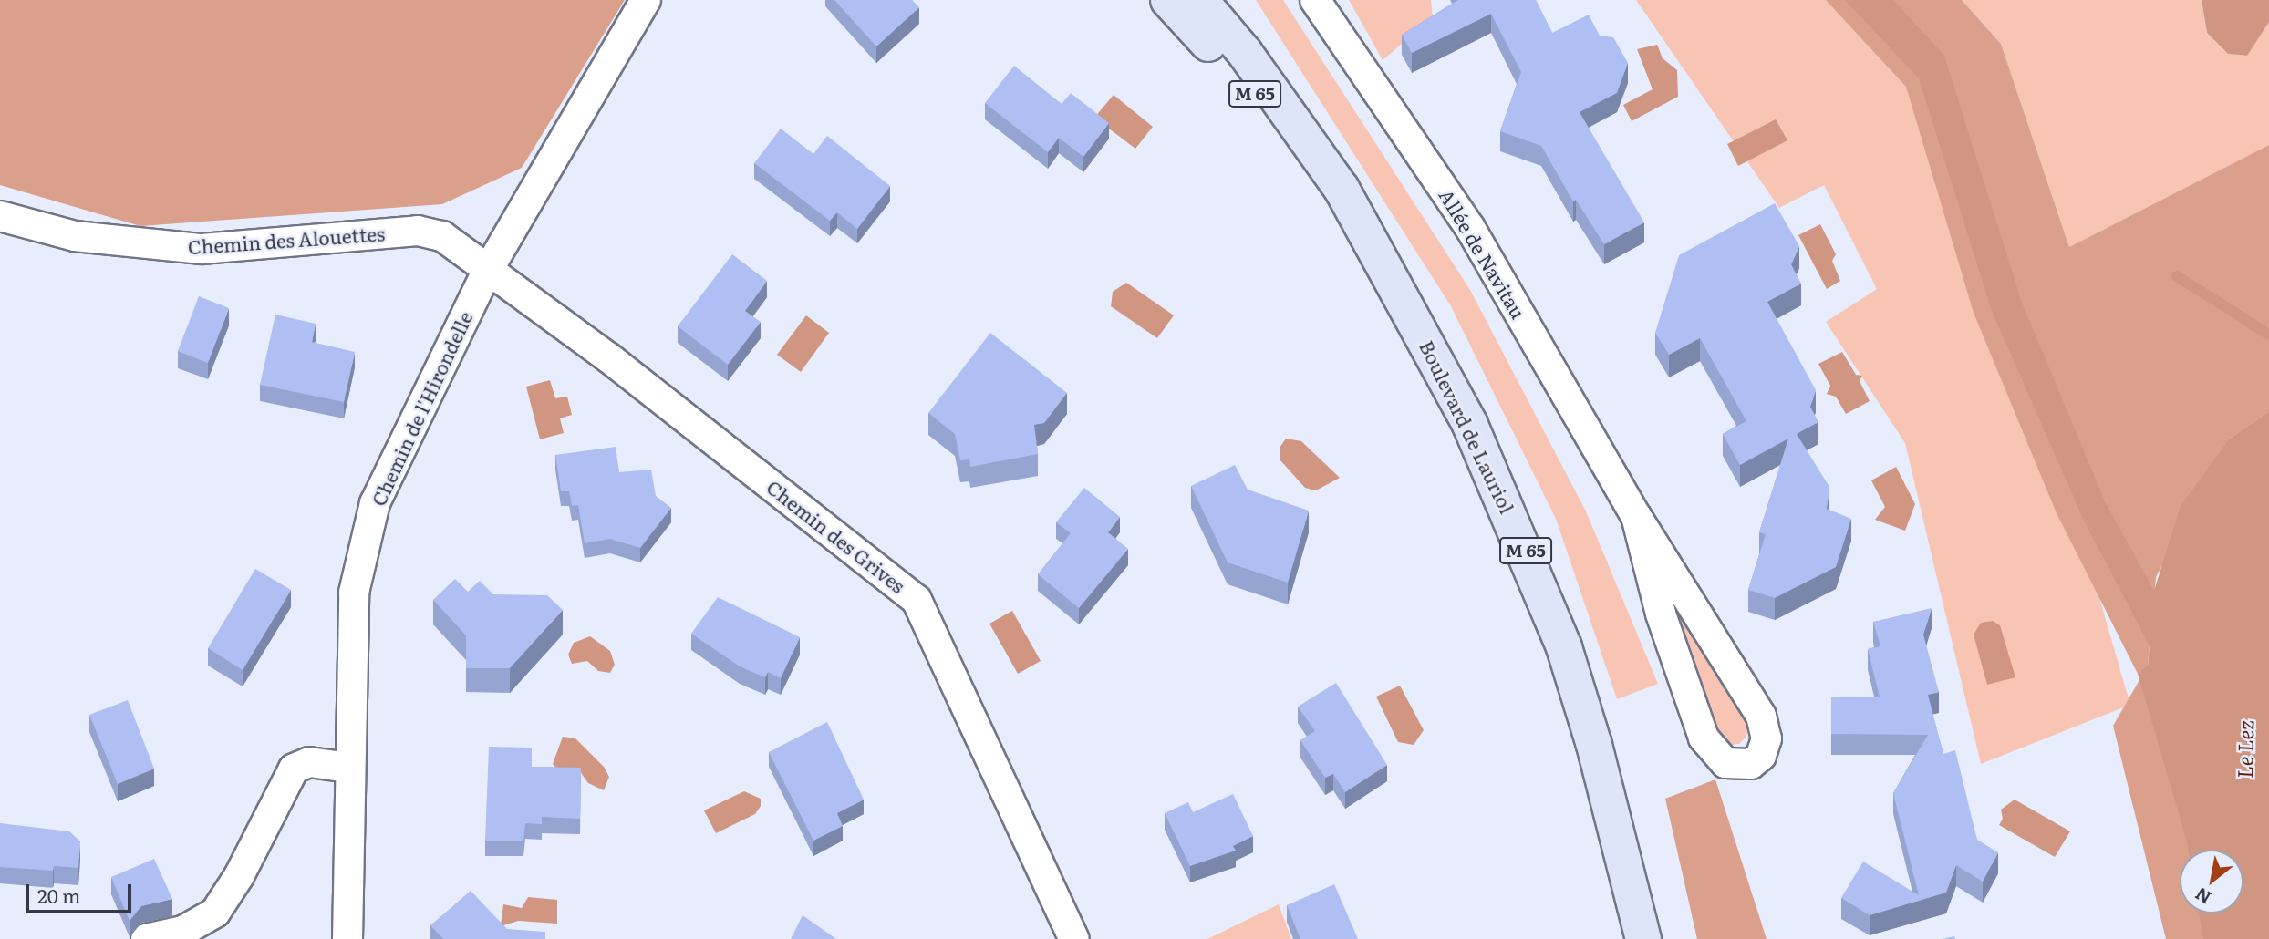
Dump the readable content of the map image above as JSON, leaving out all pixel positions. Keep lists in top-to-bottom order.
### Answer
{
  "streets": {
    "main road": ["M 65", "Boulevard de Lauriol"],
    "street": [
      "Chemin des Alouettes",
      "Allée de Navitau",
      "Chemin de l'Hirondelle",
      "Chemin des Grives"
    ]
  },
  "crossings": [
    ["M 65", "Boulevard de Lauriol"],
    ["Chemin des Alouettes", "Chemin de l'Hirondelle"],
    ["Chemin des Alouettes", "Chemin des Grives"],
    ["Chemin de l'Hirondelle", "Chemin des Grives"]
  ],
  "water": ["Le Lez"],
  "scale_bar": "20 m",
  "north": "bottom left"
}
